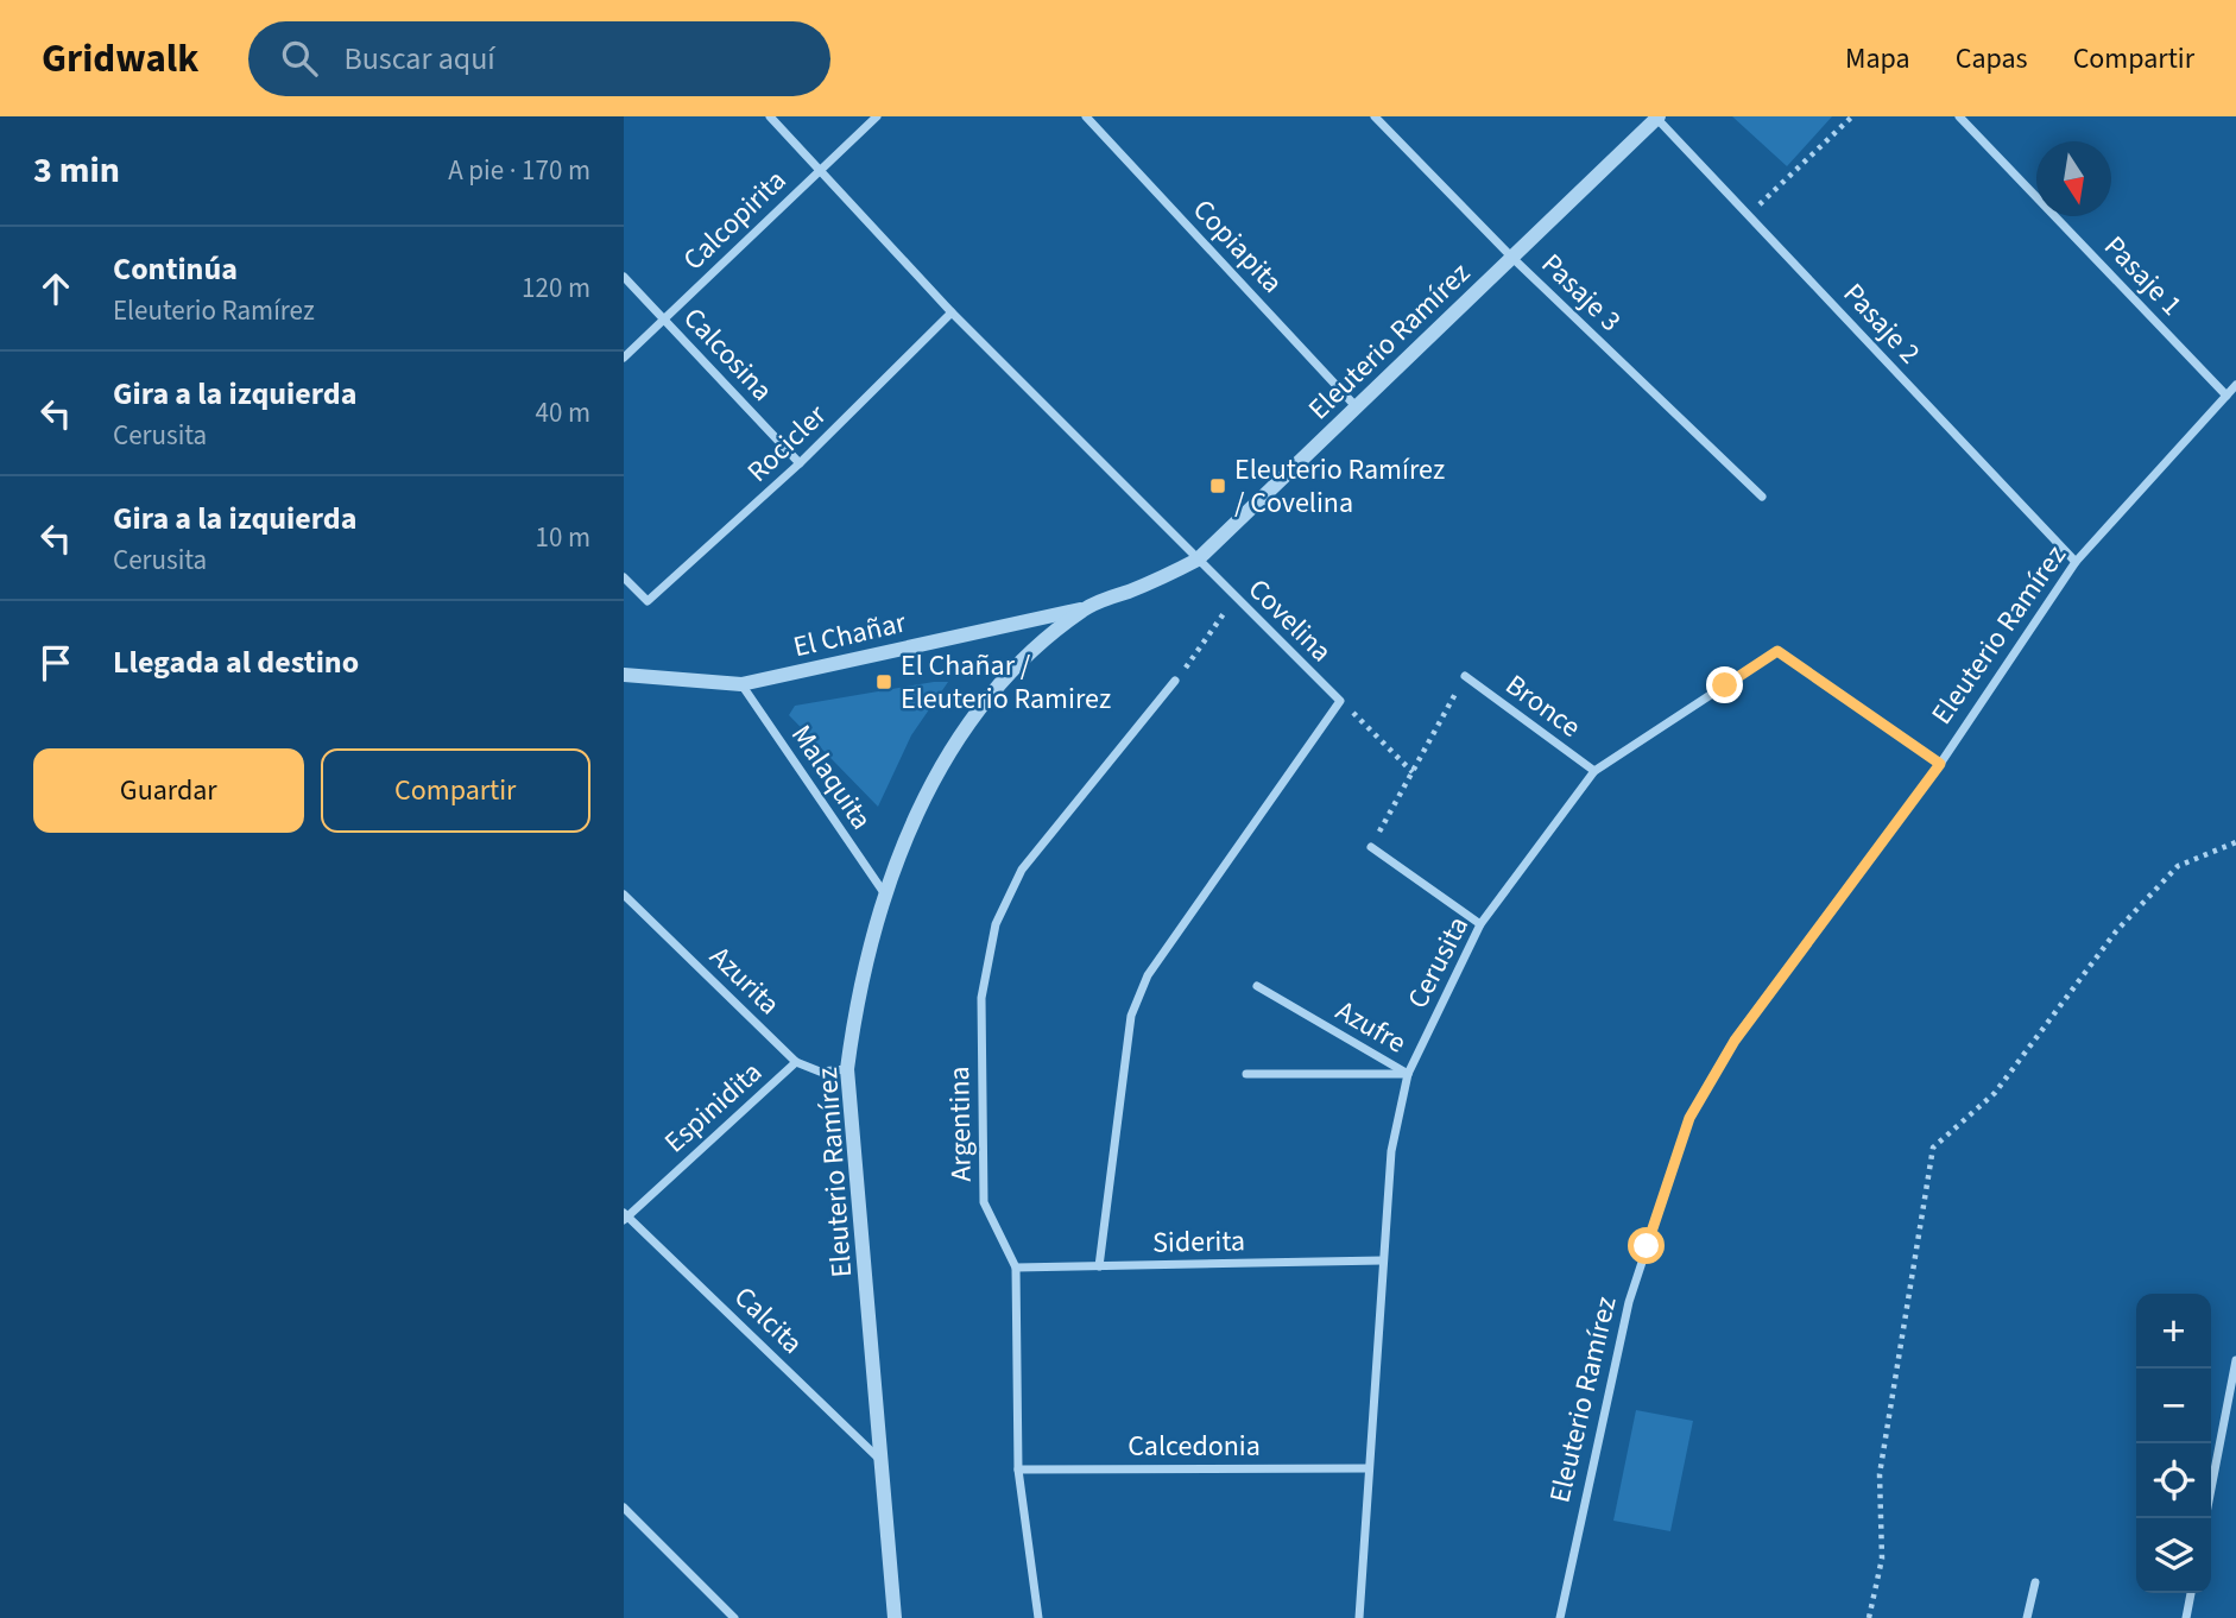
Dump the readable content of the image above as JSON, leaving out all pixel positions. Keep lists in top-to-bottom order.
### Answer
{
  "streets": {
    "street": [
      "Calcopirita",
      "Copiapita",
      "Pasaje 1",
      "Pasaje 3",
      "Pasaje 2",
      "Eleuterio Ramírez",
      "Calcosina",
      "Rocicler",
      "Covelina",
      "El Chañar",
      "Bronce",
      "Malaquita",
      "Cerusita",
      "Azurita",
      "Azufre",
      "Espinidita",
      "Argentina",
      "Siderita",
      "Calcita",
      "Calcedonia"
    ]
  },
  "crossings": [
    ["Calcopirita", "Calcosina"],
    ["Calcopirita", "Covelina"],
    ["Copiapita", "Eleuterio Ramírez"],
    ["Pasaje 1", "Eleuterio Ramírez"],
    ["Pasaje 3", "Eleuterio Ramírez"],
    ["Pasaje 2", "Eleuterio Ramírez"],
    ["Eleuterio Ramírez", "Covelina"],
    ["Eleuterio Ramírez", "El Chañar"],
    ["Eleuterio Ramírez", "Malaquita"],
    ["Eleuterio Ramírez", "Cerusita"],
    ["Eleuterio Ramírez", "Calcita"],
    ["Calcosina", "Rocicler"],
    ["Rocicler", "Covelina"],
    ["Covelina", "Siderita"],
    ["El Chañar", "Malaquita"],
    ["Bronce", "Cerusita"],
    ["Cerusita", "Azufre"],
    ["Cerusita", "Siderita"],
    ["Cerusita", "Calcedonia"],
    ["Azurita", "Espinidita"],
    ["Espinidita", "Calcita"],
    ["Argentina", "Siderita"],
    ["Argentina", "Calcedonia"]
  ],
  "places": {
    "transit": ["Eleuterio Ramírez / Covelina", "El Chañar / Eleuterio Ramirez"]
  },
  "north": "bottom",
  "page": {
    "header": "Gridwalk",
    "search": "Buscar aquí",
    "nav": ["Mapa", "Capas", "Compartir"],
    "heading": ["3 min", "A pie · 170 m"],
    "list": [
      ["Continúa", "Eleuterio Ramírez", "120 m"],
      ["Gira a la izquierda", "Cerusita", "40 m"],
      ["Gira a la izquierda", "Cerusita", "10 m"],
      "Llegada al destino"
    ],
    "buttons": ["Guardar", "Compartir"],
    "map_buttons": ["+", "−"]
  }
}
